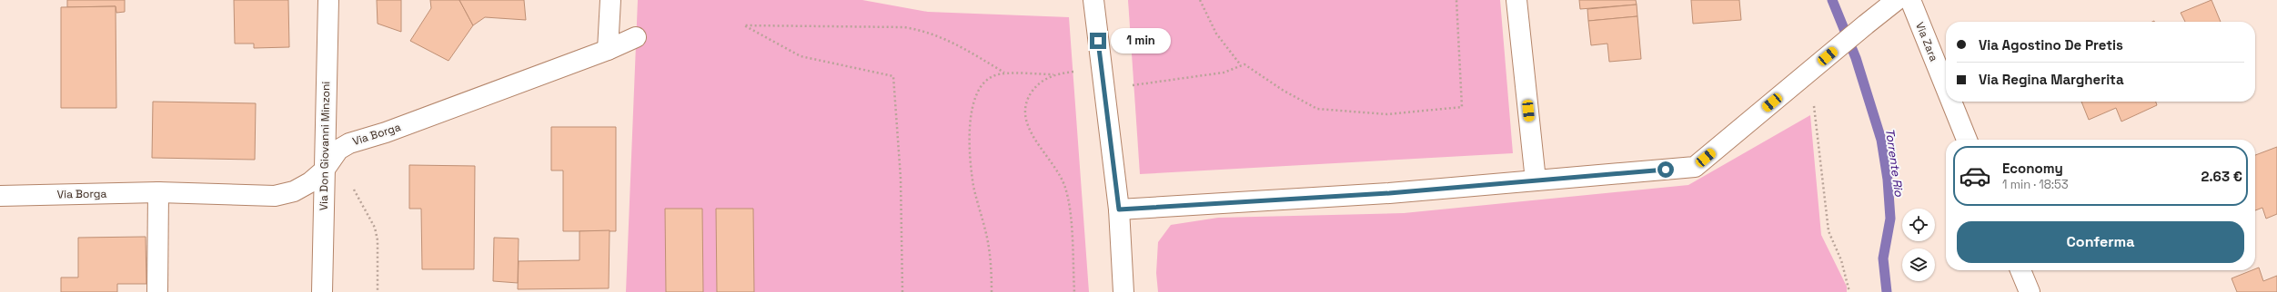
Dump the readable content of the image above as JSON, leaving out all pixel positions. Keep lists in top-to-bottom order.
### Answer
{
  "streets": {
    "street": ["Via Zara", "Via Borga", "Via Don Giovanni Minzoni"]
  },
  "crossings": [
    ["Via Borga", "Via Don Giovanni Minzoni"]
  ],
  "water": ["Torrente Rio"],
  "page": {
    "banner": ["Via Agostino De Pretis", "Via Regina Margherita"],
    "bubble": "1 min",
    "list": [
      {
        "name": "Economy",
        "note": "1 min · 18:53",
        "value": "2.63 €"
      }
    ],
    "buttons": "Conferma"
  }
}
